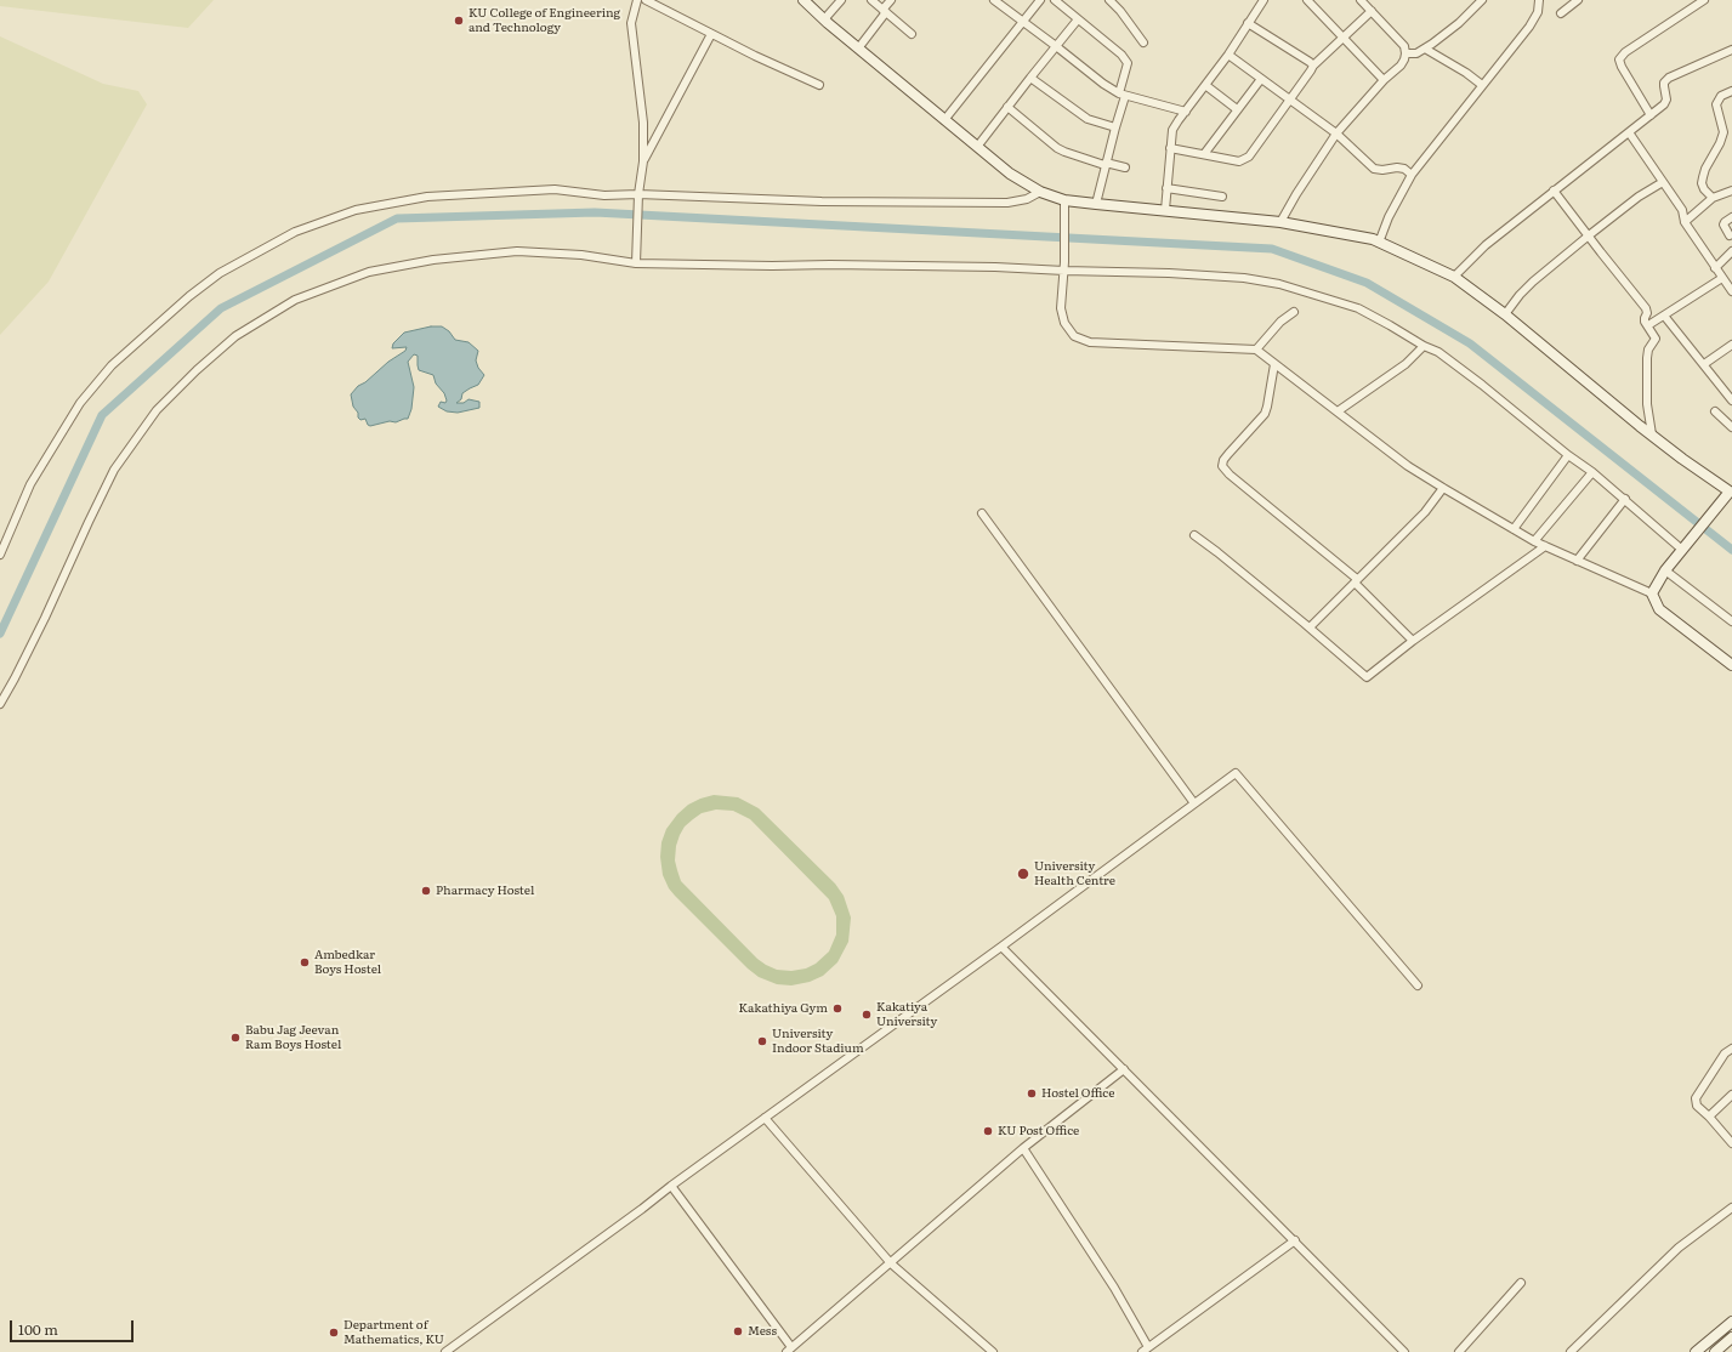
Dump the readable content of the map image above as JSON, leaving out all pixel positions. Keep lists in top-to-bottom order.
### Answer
{
  "places": [
    "KU College of Engineering and Technology",
    "University Health Centre",
    "Pharmacy Hostel",
    "Ambedkar Boys Hostel",
    "Kakathiya Gym",
    "Kakatiya University",
    "Babu Jag Jeevan Ram Boys Hostel",
    "University Indoor Stadium",
    "Hostel Office",
    "KU Post Office",
    "Mess",
    "Department of Mathematics, KU"
  ],
  "scale_bar": "100 m"
}
